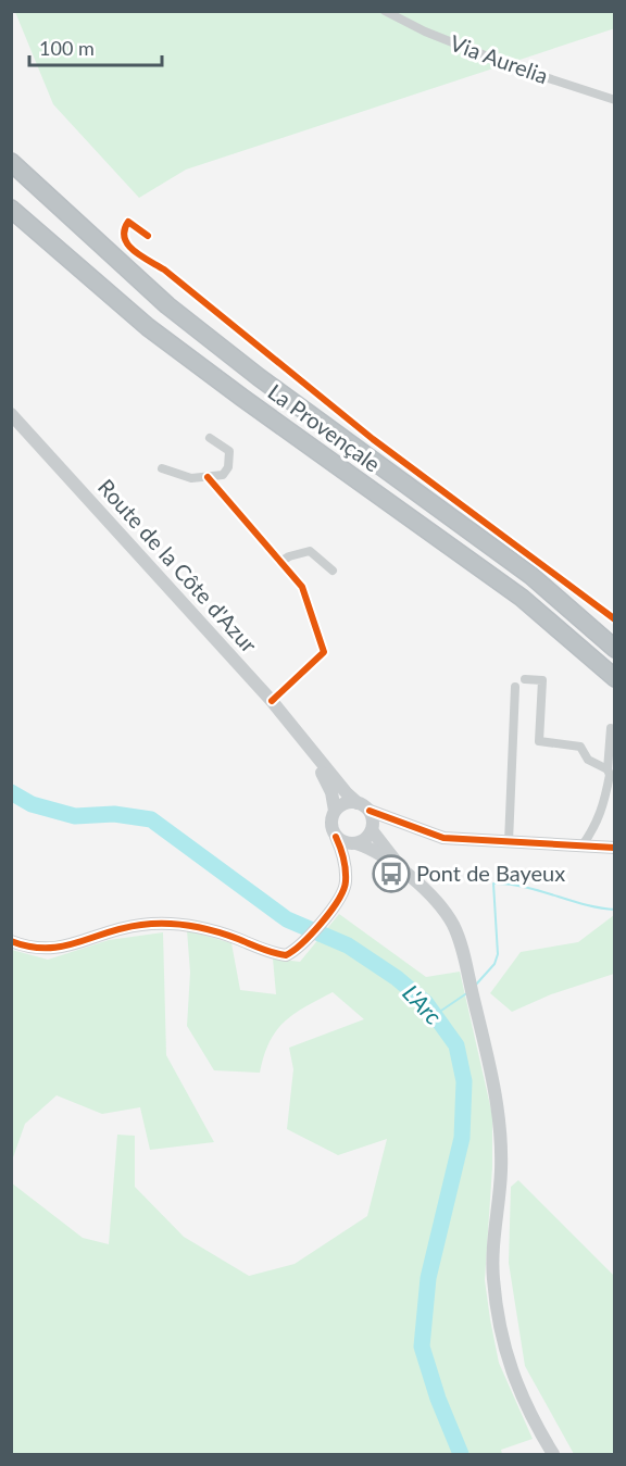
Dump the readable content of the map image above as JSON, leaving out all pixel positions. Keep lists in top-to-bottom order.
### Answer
{
  "streets": {
    "highway": ["La Provençale"],
    "main road": ["Route de la Côte d'Azur"],
    "street": ["Via Aurelia"]
  },
  "water": ["L'Arc"],
  "places": {
    "bus stop": ["Pont de Bayeux"]
  },
  "scale_bar": "100 m"
}
